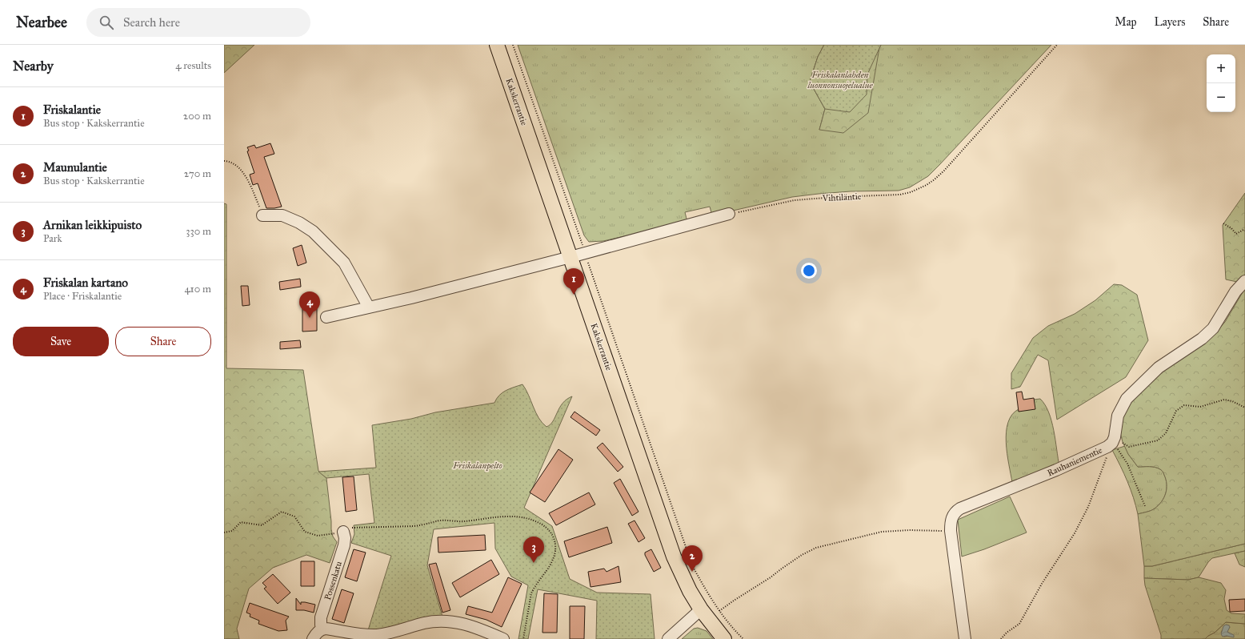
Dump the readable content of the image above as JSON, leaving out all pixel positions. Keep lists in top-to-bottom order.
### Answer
{
  "streets": {
    "main road": ["Kakskerrantie"],
    "street": ["Rauhaniementie", "Possenkatu"],
    "path": ["Vihtiläntie"]
  },
  "parks": ["Friskalanlahden luonnonsuojelualue", "Friskalanpelto"],
  "page": {
    "header": "Nearbee",
    "search": "Search here",
    "nav": ["Map", "Layers", "Share"],
    "heading": ["Nearby", "4 results"],
    "map_buttons": ["+", "−"],
    "list": [
      {
        "mark": "1",
        "name": "Friskalantie",
        "note": "Bus stop · Kakskerrantie",
        "value": "200 m"
      },
      {
        "mark": "2",
        "name": "Maunulantie",
        "note": "Bus stop · Kakskerrantie",
        "value": "270 m"
      },
      {
        "mark": "3",
        "name": "Arnikan leikkipuisto",
        "note": "Park",
        "value": "330 m"
      },
      {
        "mark": "4",
        "name": "Friskalan kartano",
        "note": "Place · Friskalantie",
        "value": "410 m"
      }
    ],
    "pins": [
      "1",
      "4",
      "3",
      "2"
    ],
    "buttons": ["Save", "Share"]
  }
}
